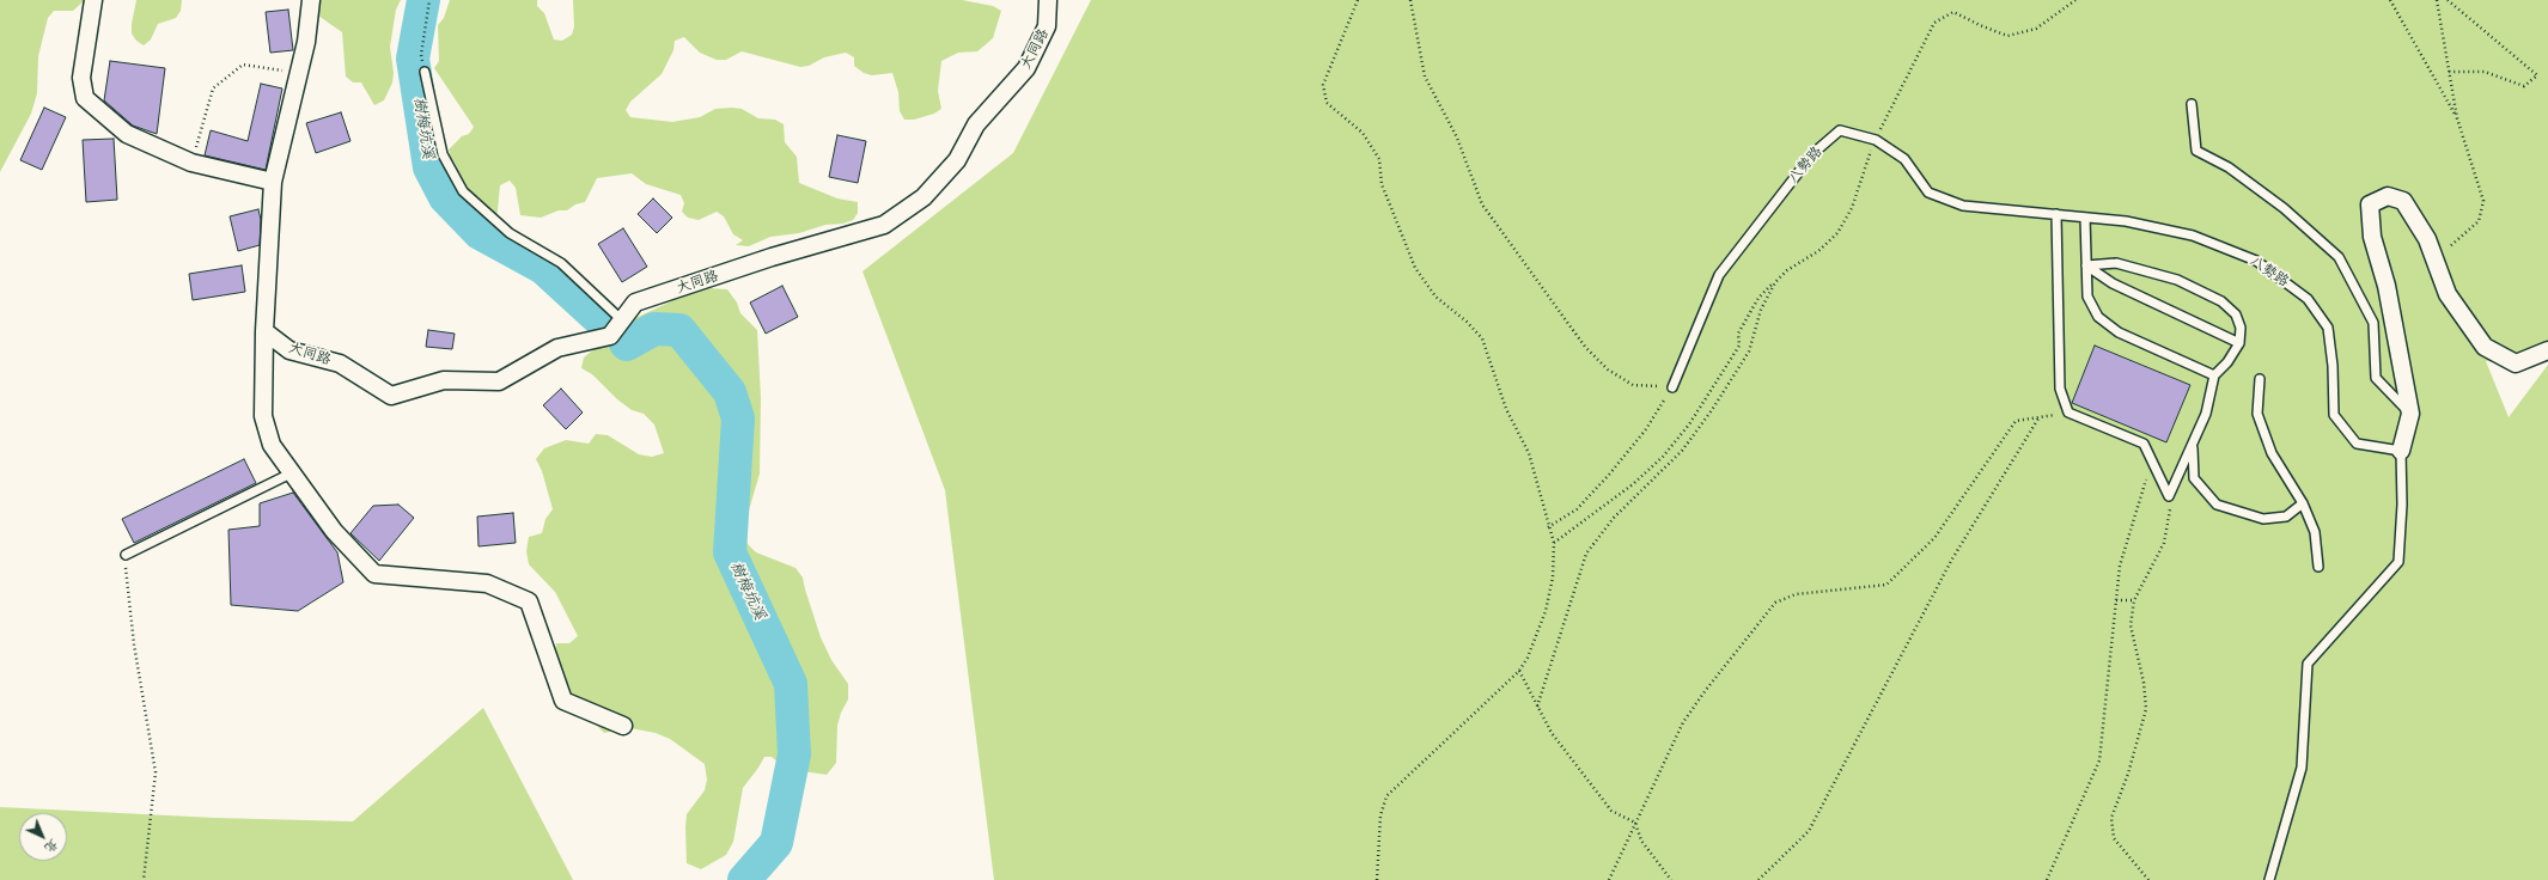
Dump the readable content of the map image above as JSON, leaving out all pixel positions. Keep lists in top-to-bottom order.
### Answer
{
  "streets": {
    "street": ["大同路"],
    "lane": ["八勢路"]
  },
  "water": ["樹梅坑溪"],
  "north": "bottom right"
}
